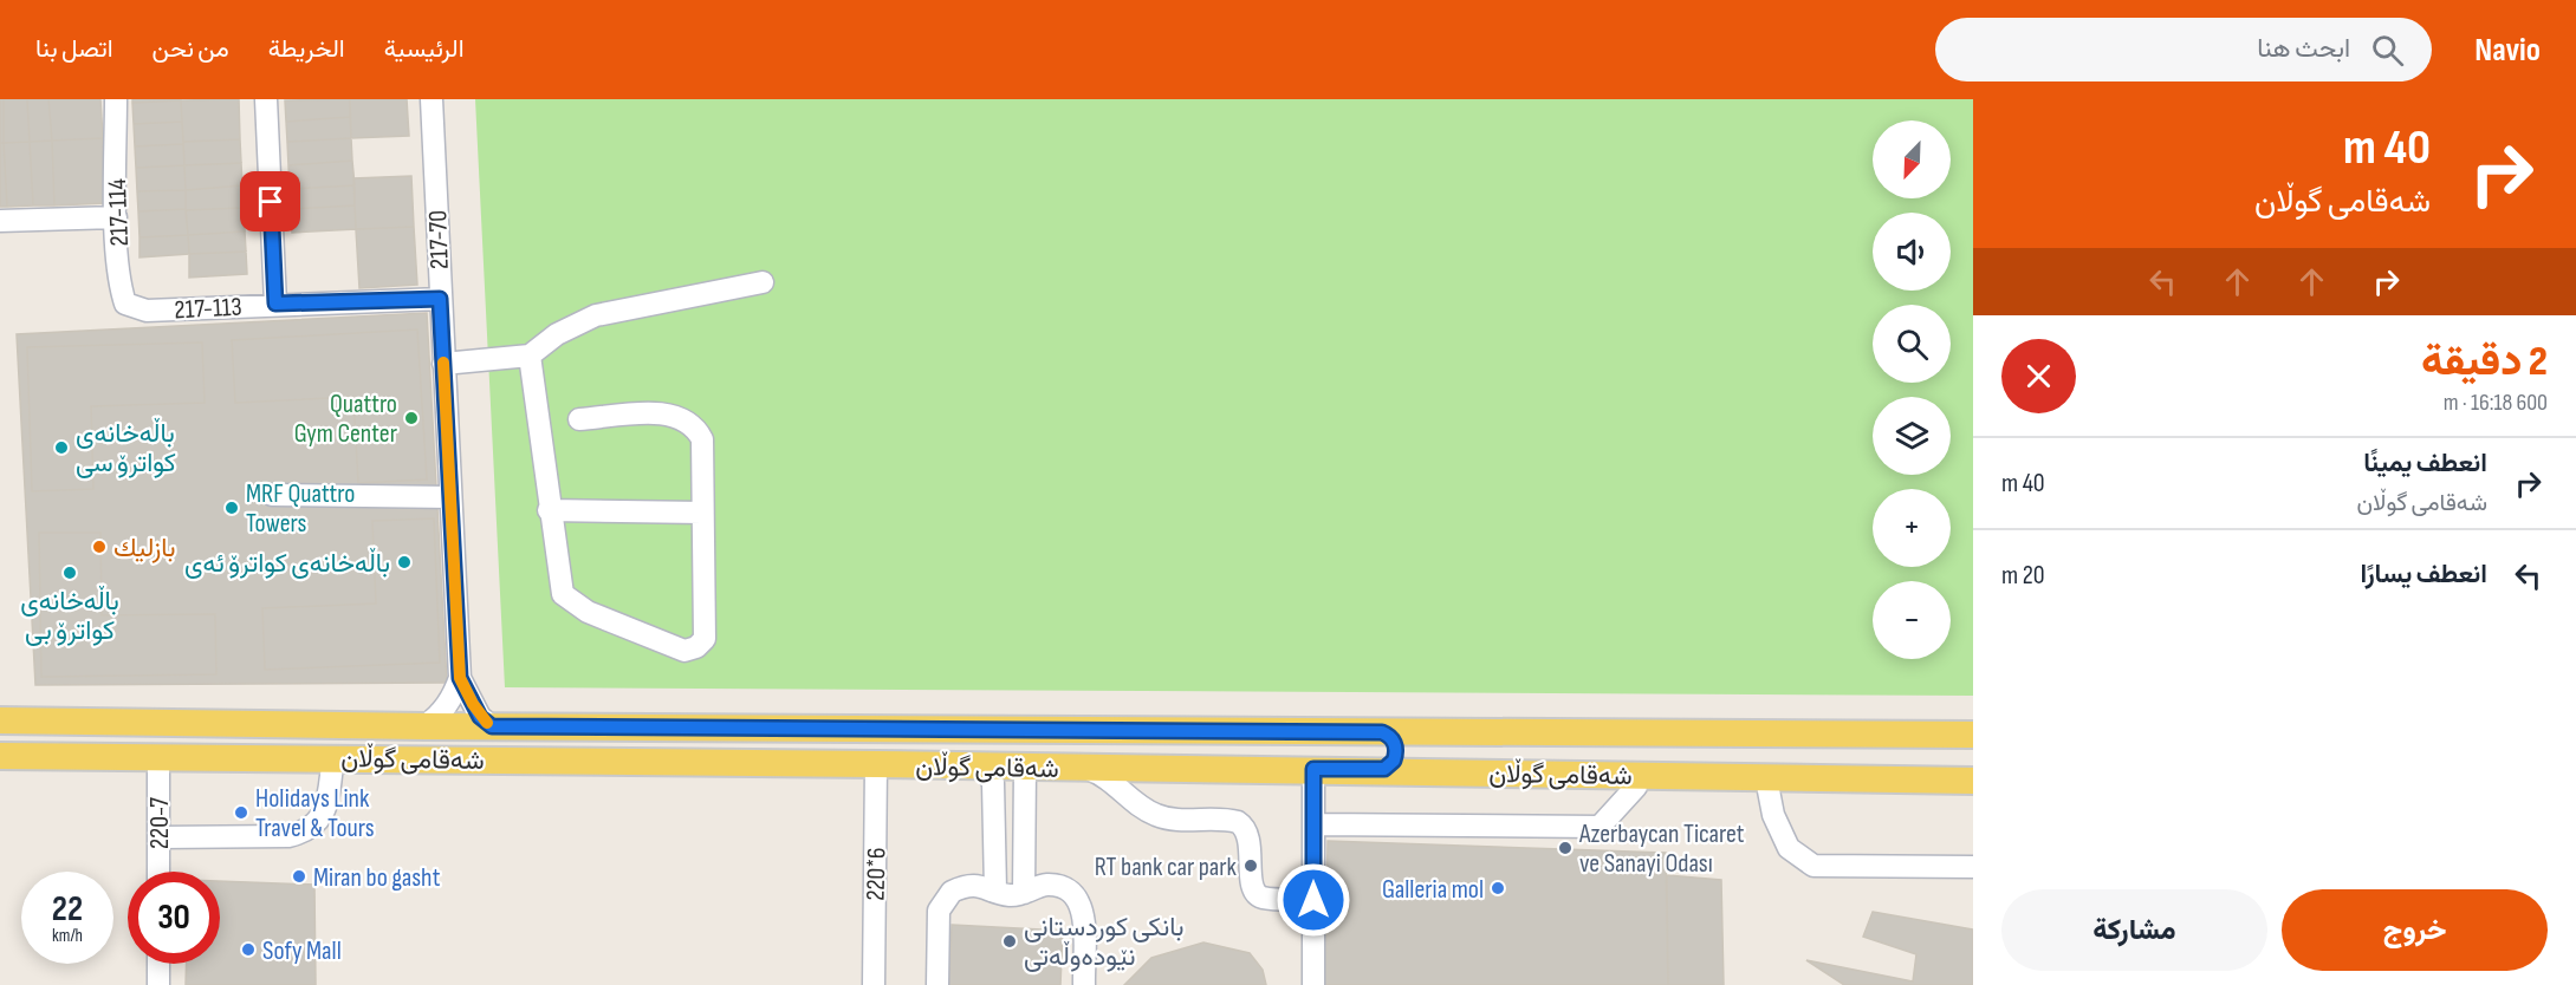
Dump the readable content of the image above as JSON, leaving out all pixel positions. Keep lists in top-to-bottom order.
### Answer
{
  "streets": {
    "main road": ["شەقامی گوڵان"],
    "street": [
      "217-114",
      "217-70",
      "217-113",
      "220-7",
      "220*6"
    ]
  },
  "crossings": [
    ["217-114", "217-113"],
    ["217-70", "217-113"],
    ["217-70", "شەقامی گوڵان"],
    ["شەقامی گوڵان", "220-7"],
    ["شەقامی گوڵان", "220*6"]
  ],
  "places": [
    "Quattro Gym Center",
    "باڵەخانەی کواترۆ سی",
    "MRF Quattro Towers",
    "بازليك",
    "باڵەخانەی کواترۆ ئەی",
    "باڵەخانەی کواترۆ بی",
    "Holidays Link Travel & Tours",
    "Azerbaycan Ticaret ve Sanayi Odası",
    "RT bank car park",
    "Miran bo gasht",
    "Galleria mol",
    "بانکی کوردستانی نێودەوڵەتی",
    "Sofy Mall"
  ],
  "north": "bottom left",
  "page": {
    "header": "Navio",
    "search": "ابحث هنا",
    "nav": [
      "الرئيسية",
      "الخريطة",
      "من نحن",
      "اتصل بنا"
    ],
    "turn": ["40 m", "شەقامی گوڵان"],
    "map_buttons": ["+", "−"],
    "heading": ["2 دقيقة", "600 m · 16:18"],
    "list": [
      {
        "name": "انعطف يمينًا",
        "note": "شەقامی گوڵان",
        "value": "40 m"
      },
      {
        "name": "انعطف يسارًا",
        "value": "20 m"
      }
    ],
    "speed": "22 km/h",
    "limit": "30",
    "buttons": ["خروج", "مشاركة"]
  }
}
